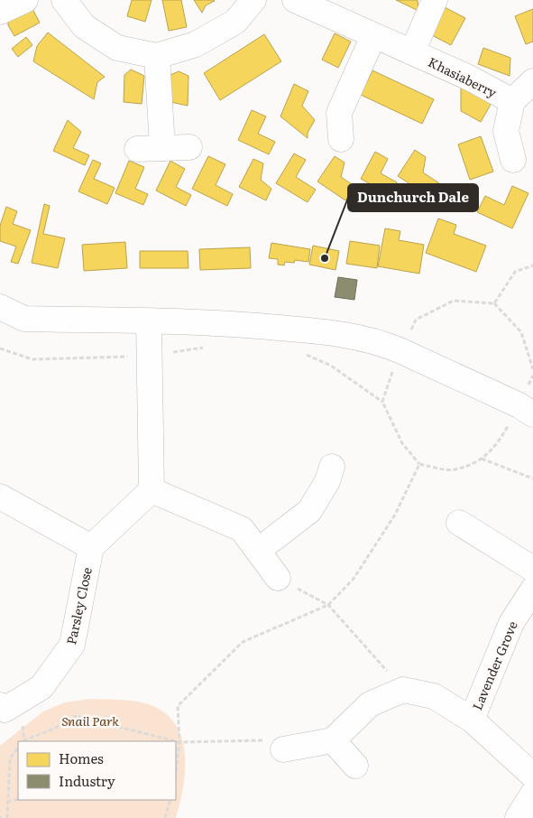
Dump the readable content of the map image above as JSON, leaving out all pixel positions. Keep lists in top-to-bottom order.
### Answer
{
  "streets": {
    "street": ["Khasiaberry", "Parsley Close", "Lavender Grove"]
  },
  "parks": ["Snail Park"],
  "places": ["Dunchurch Dale"],
  "legend": ["Homes", "Industry"]
}
